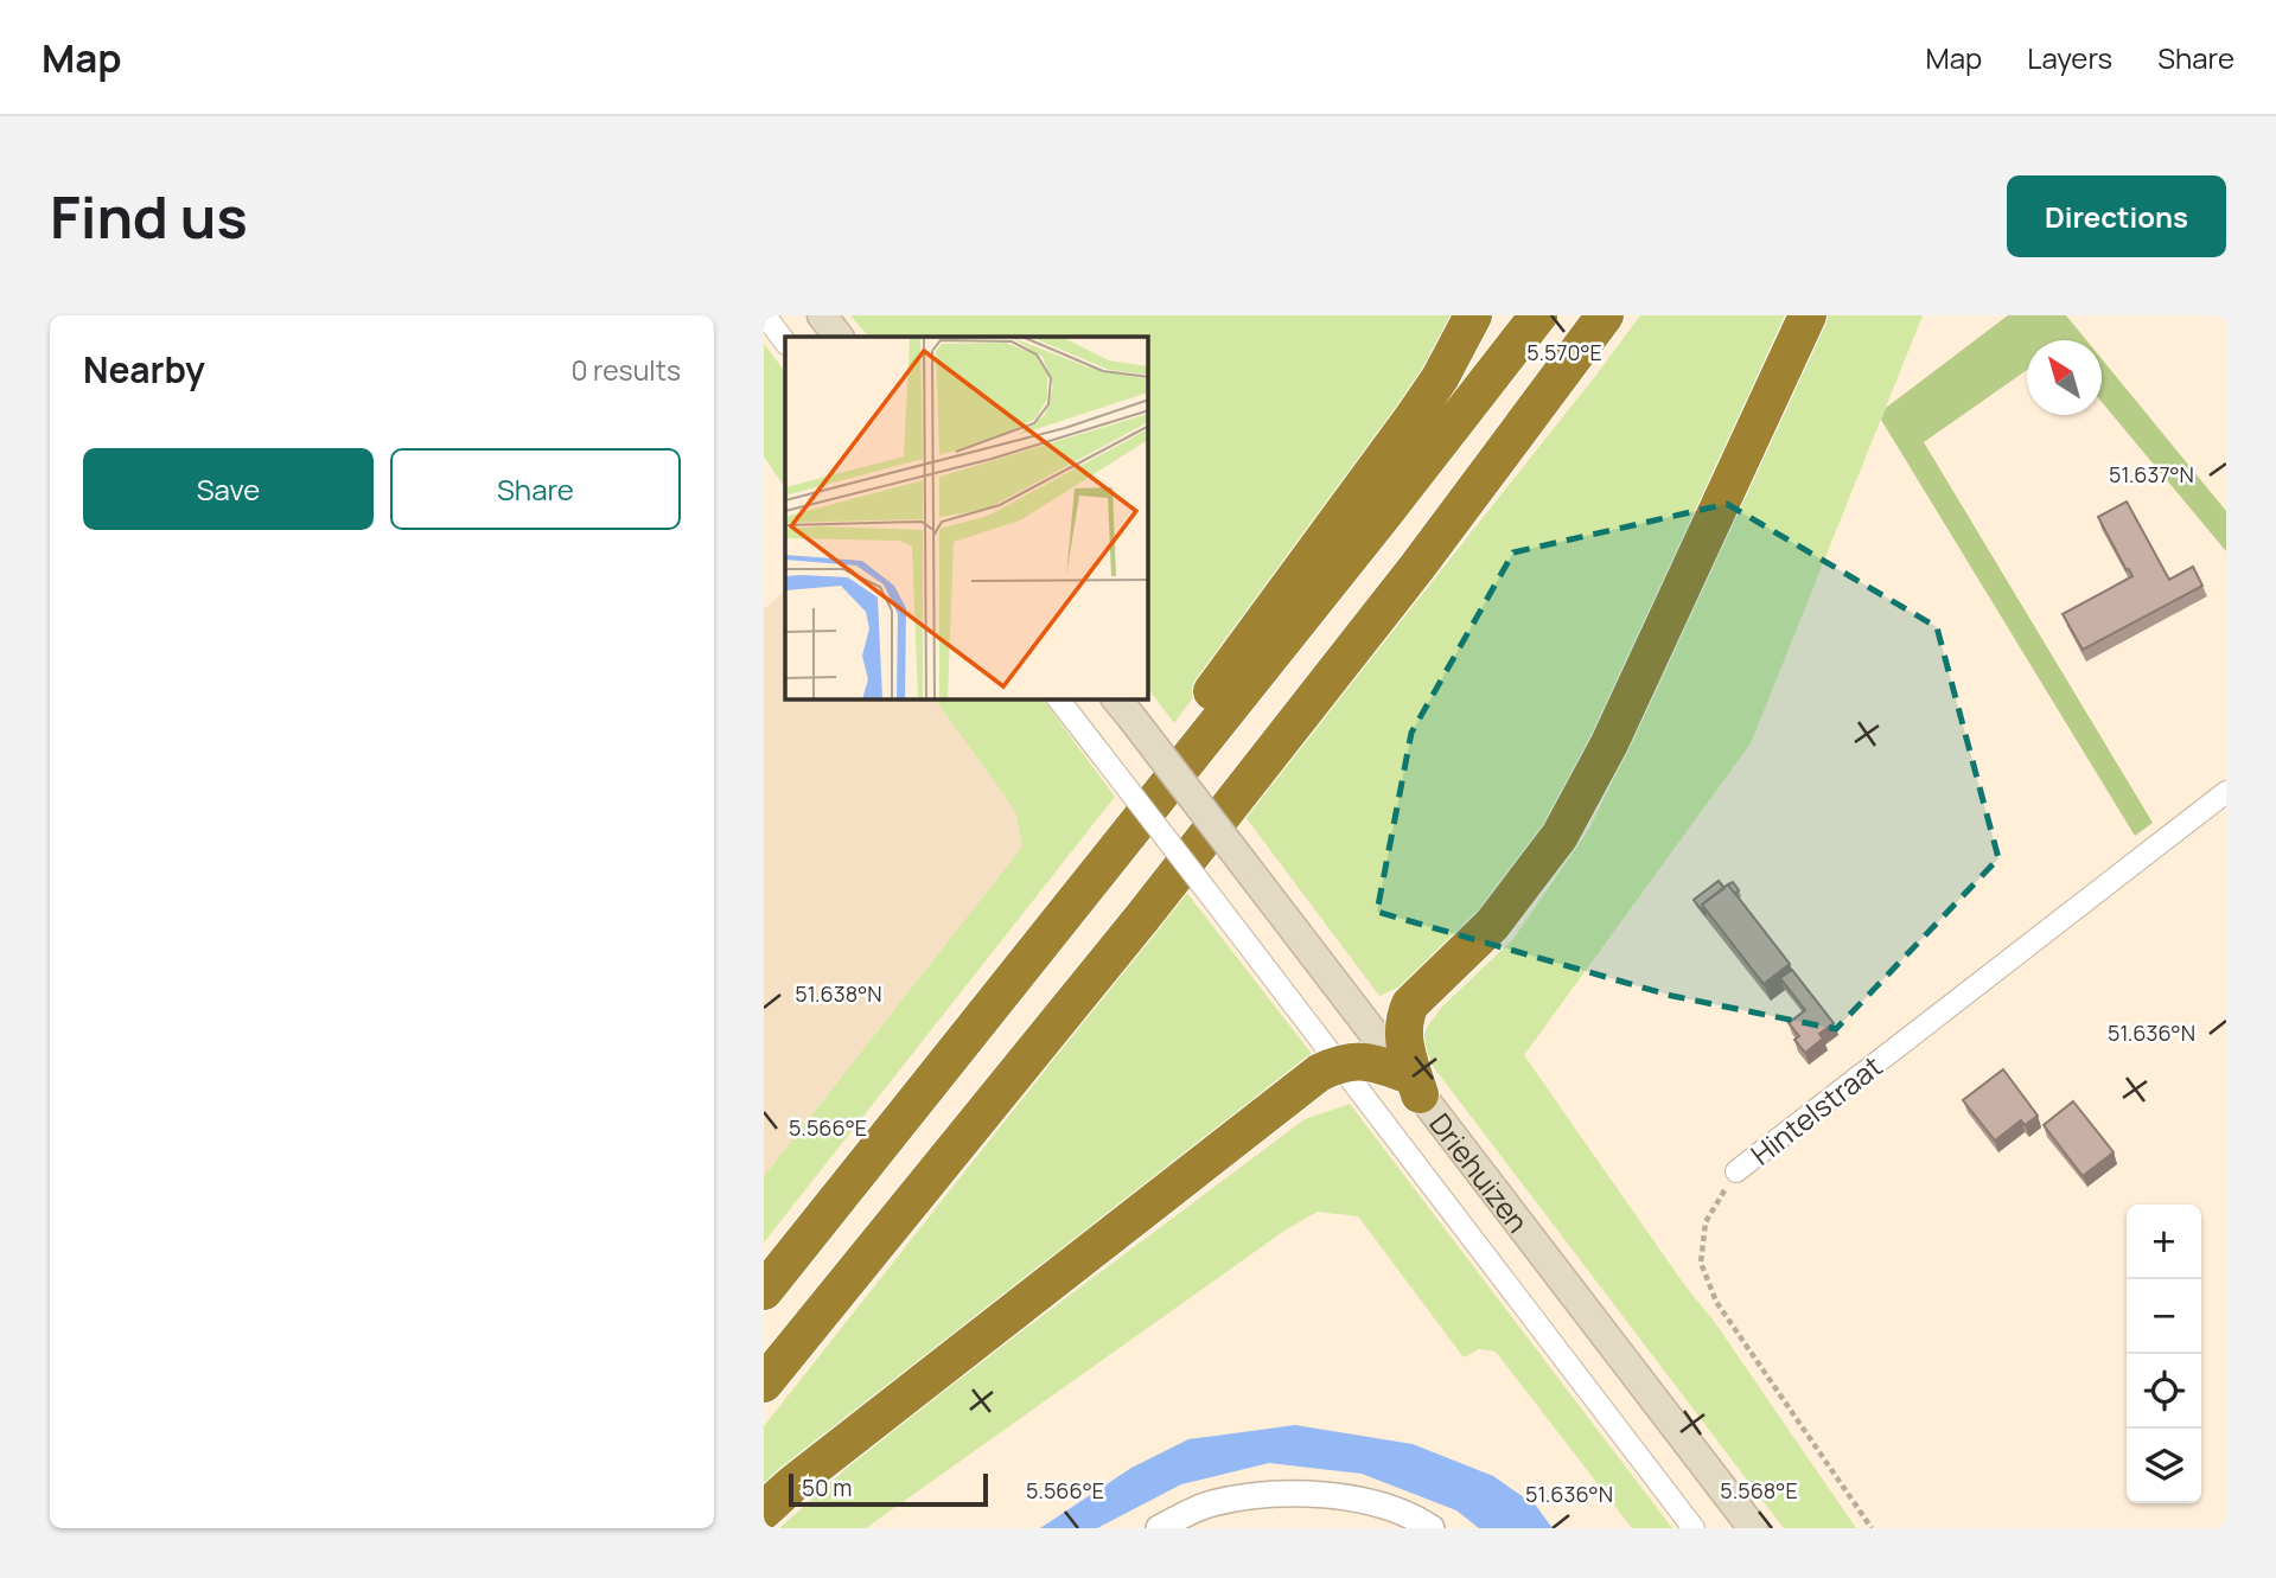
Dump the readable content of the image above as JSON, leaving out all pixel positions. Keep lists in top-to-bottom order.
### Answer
{
  "streets": {
    "main road": ["Driehuizen"],
    "street": ["Hintelstraat"]
  },
  "scale_bar": "50 m",
  "north": "top left",
  "page": {
    "header": "Map",
    "nav": ["Map", "Layers", "Share"],
    "buttons": [
      "Directions",
      ["Save", "Share"]
    ],
    "title": "Find us",
    "heading": ["Nearby", "0 results"],
    "map_buttons": ["+", "−"],
    "scale": "50 m"
  },
  "coordinates": [
    "5.570°E",
    "51.637°N",
    "51.638°N",
    "51.636°N",
    "5.566°E",
    "5.568°E"
  ]
}
